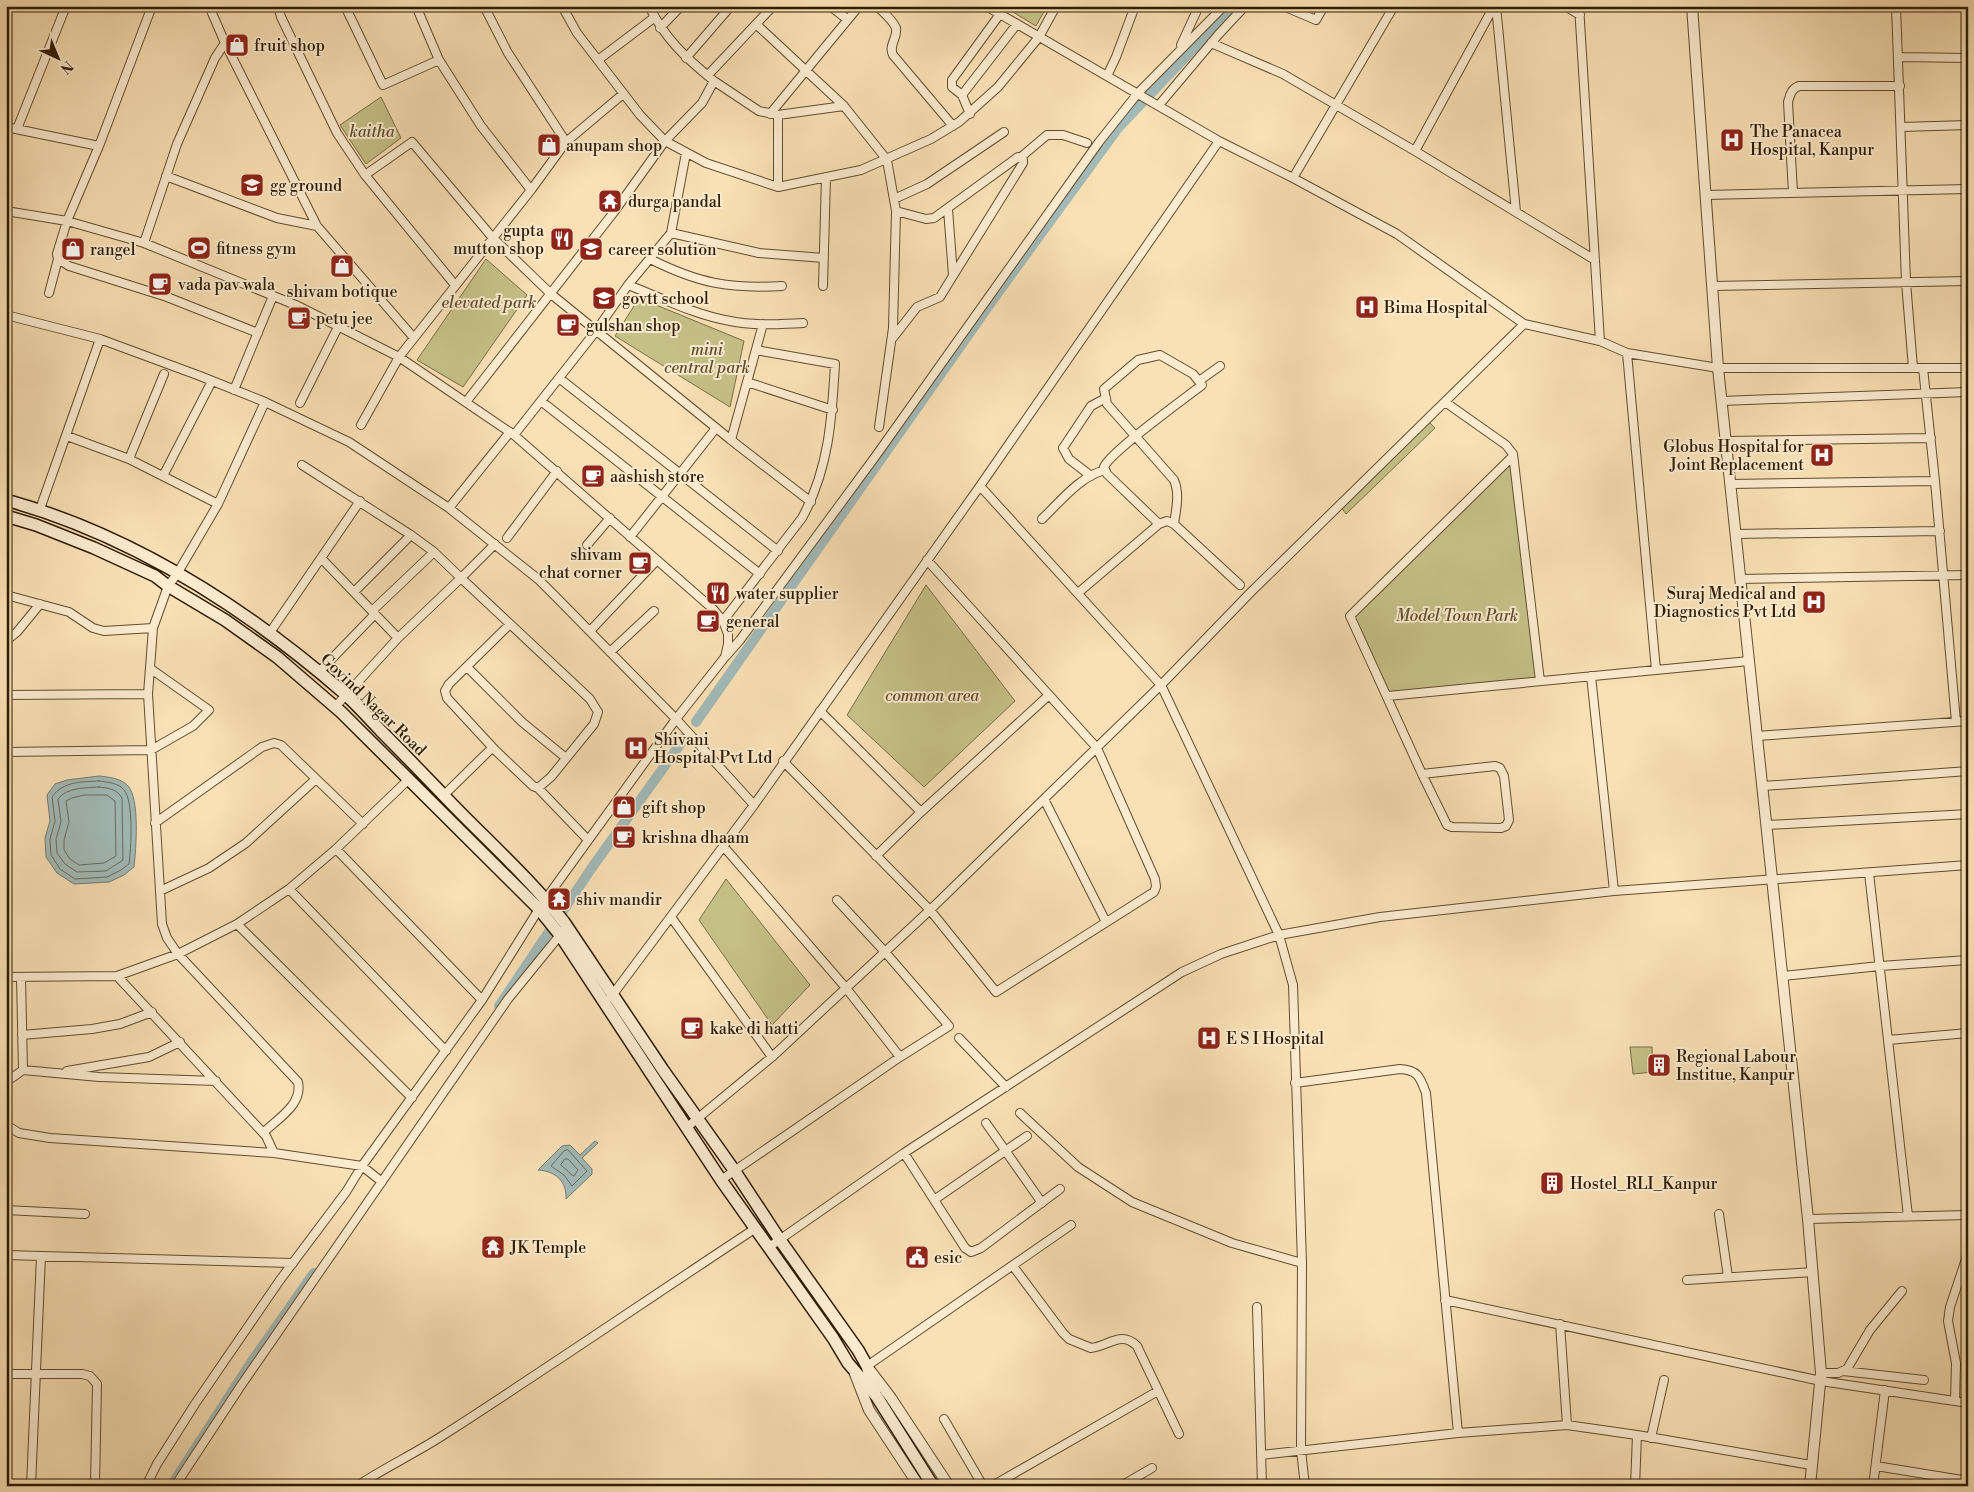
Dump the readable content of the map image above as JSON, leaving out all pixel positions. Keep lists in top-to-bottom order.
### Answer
{
  "streets": {
    "main road": ["Govind Nagar Road"]
  },
  "parks": [
    "kaitha",
    "elevated park",
    "mini central park",
    "Model Town Park",
    "common area"
  ],
  "places": {
    "shop": [
      "fruit shop",
      "anupam shop",
      "rangel",
      "shivam botique",
      "gift shop"
    ],
    "hospital": [
      "The Panacea Hospital, Kanpur",
      "Bima Hospital",
      "Globus Hospital for Joint Replacement",
      "Suraj Medical and Diagnostics Pvt Ltd",
      "Shivani Hospital Pvt Ltd",
      "E S I Hospital"
    ],
    "school or university": ["gg ground", "career solution", "govtt school"],
    "temple": ["durga pandal", "shiv mandir", "JK Temple"],
    "restaurant": ["gupta mutton shop", "water supplier"],
    "sports": ["fitness gym"],
    "cafe": [
      "vada pav wala",
      "petu jee",
      "gulshan shop",
      "aashish store",
      "shivam chat corner",
      "general",
      "krishna dhaam",
      "kake di hatti"
    ],
    "building": ["Regional Labour Institue, Kanpur", "Hostel_RLI_Kanpur"],
    "public building": ["esic"]
  },
  "north": "bottom right"
}
